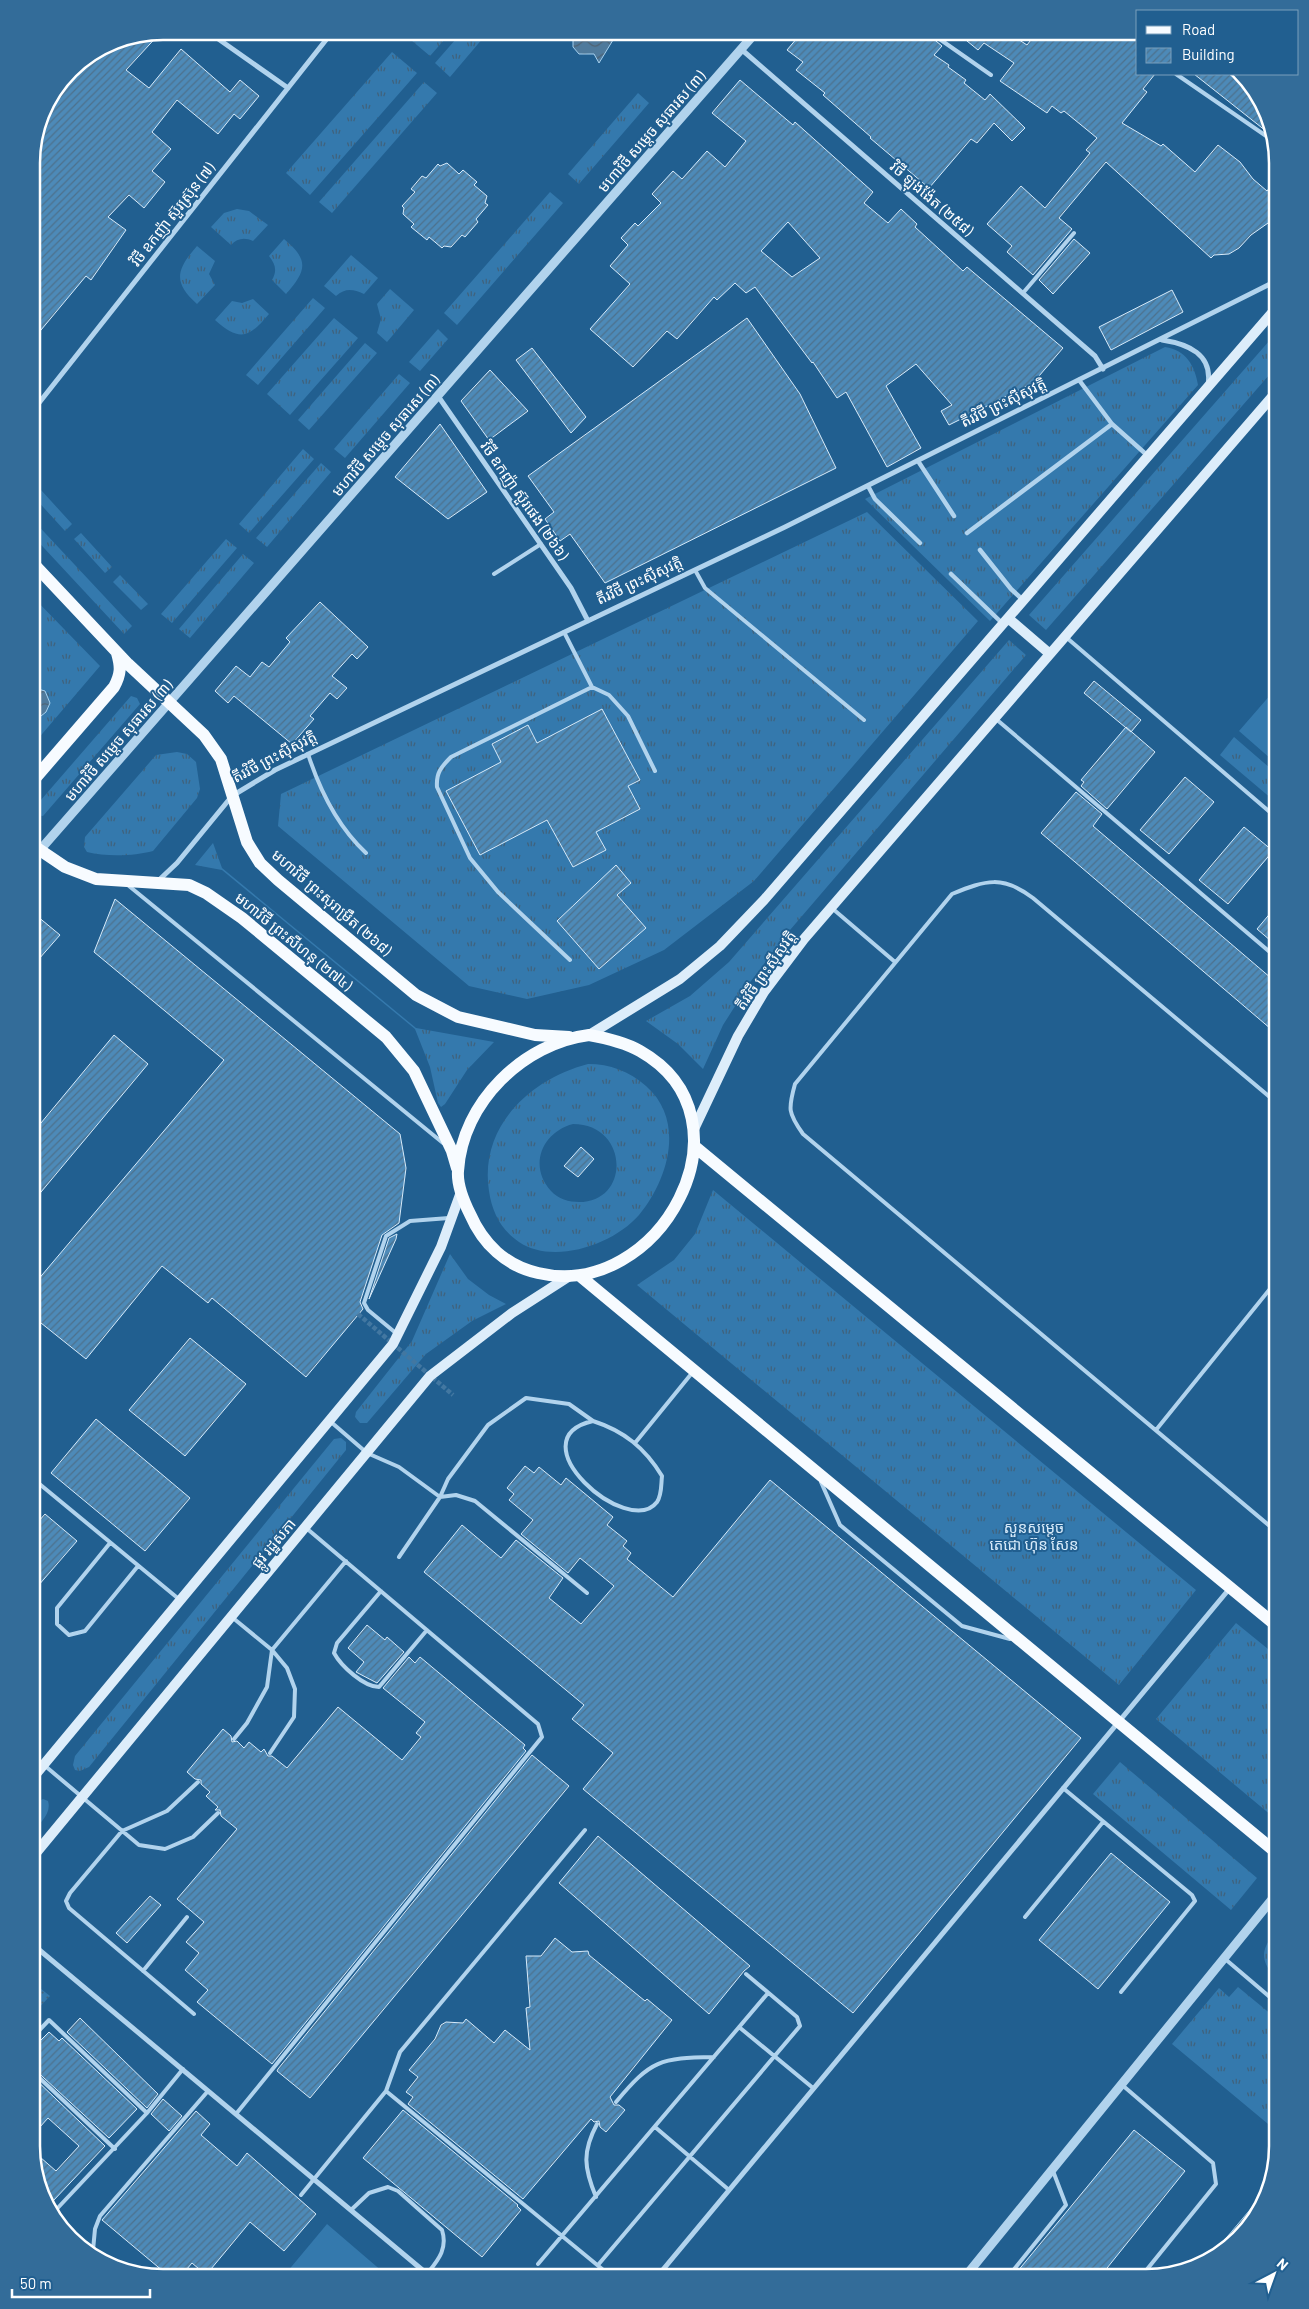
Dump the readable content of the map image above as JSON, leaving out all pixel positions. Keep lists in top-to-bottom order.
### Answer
{
  "streets": {
    "main road": [
      "តីរវិថី ព្រះស៊ីសុវត្តិ",
      "មហាវិថី ព្រះសុរាម្រឹត (២៦៨)",
      "មហាវិថី ព្រះសីហនុ (២៧៤)",
      "ផ្លូវ រដ្ឋសភា"
    ],
    "street": [
      "មហាវិថី សម្តេច សុធារស (៣)",
      "វិថី ឡុងង៉ែត (២៥៨)",
      "វិថី ឧកញ៉ា ស៊ួរស៊្រុន (៧)",
      "វិថី ឧកញ៉ា ស៊ួរផេង (២៦៦)"
    ]
  },
  "crossings": [
    ["មហាវិថី សម្តេច សុធារស (៣)", "វិថី ឡុងង៉ែត (២៥៨)"],
    ["មហាវិថី សម្តេច សុធារស (៣)", "វិថី ឧកញ៉ា ស៊ួរផេង (២៦៦)"],
    ["មហាវិថី សម្តេច សុធារស (៣)", "មហាវិថី ព្រះសុរាម្រឹត (២៦៨)"],
    ["វិថី ឡុងង៉ែត (២៥៨)", "តីរវិថី ព្រះស៊ីសុវត្តិ"],
    ["តីរវិថី ព្រះស៊ីសុវត្តិ", "វិថី ឧកញ៉ា ស៊ួរផេង (២៦៦)"],
    ["តីរវិថី ព្រះស៊ីសុវត្តិ", "មហាវិថី ព្រះសុរាម្រឹត (២៦៨)"],
    ["តីរវិថី ព្រះស៊ីសុវត្តិ", "មហាវិថី ព្រះសីហនុ (២៧៤)"],
    ["មហាវិថី ព្រះសីហនុ (២៧៤)", "ផ្លូវ រដ្ឋសភា"]
  ],
  "parks": ["សួនសម្តេច តេជោ ហ៊ុន សែន"],
  "legend": ["Road", "Building"],
  "scale_bar": "50 m",
  "north": "top right"
}
